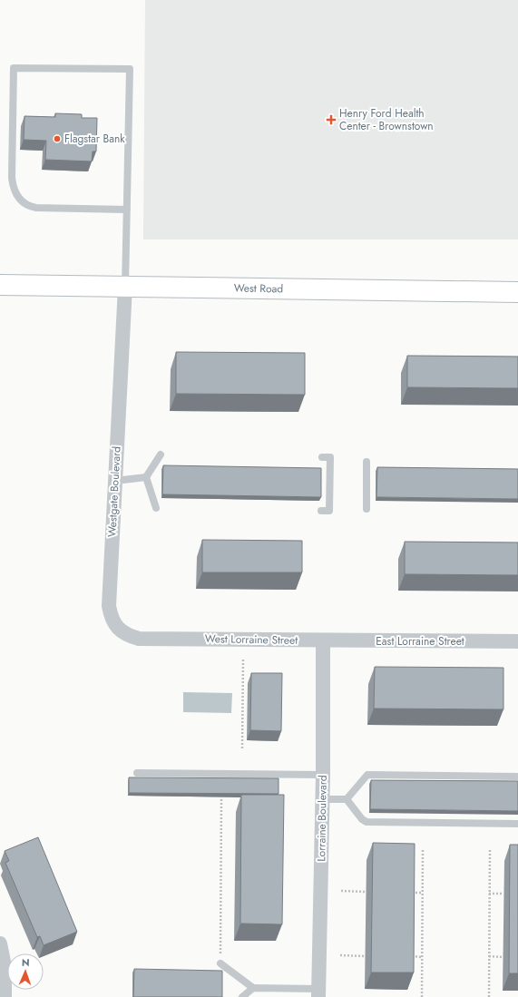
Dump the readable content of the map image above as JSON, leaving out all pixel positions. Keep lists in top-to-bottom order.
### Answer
{
  "streets": {
    "main road": ["West Road"],
    "street": [
      "Westgate Boulevard",
      "West Lorraine Street",
      "East Lorraine Street",
      "Lorraine Boulevard"
    ]
  },
  "crossings": [
    ["West Road", "Westgate Boulevard"],
    ["Westgate Boulevard", "West Lorraine Street"],
    ["West Lorraine Street", "East Lorraine Street"],
    ["West Lorraine Street", "Lorraine Boulevard"],
    ["East Lorraine Street", "Lorraine Boulevard"]
  ],
  "places": {
    "health": ["Henry Ford Health Center - Brownstown"],
    "other": ["Flagstar Bank"]
  },
  "north": "top"
}
